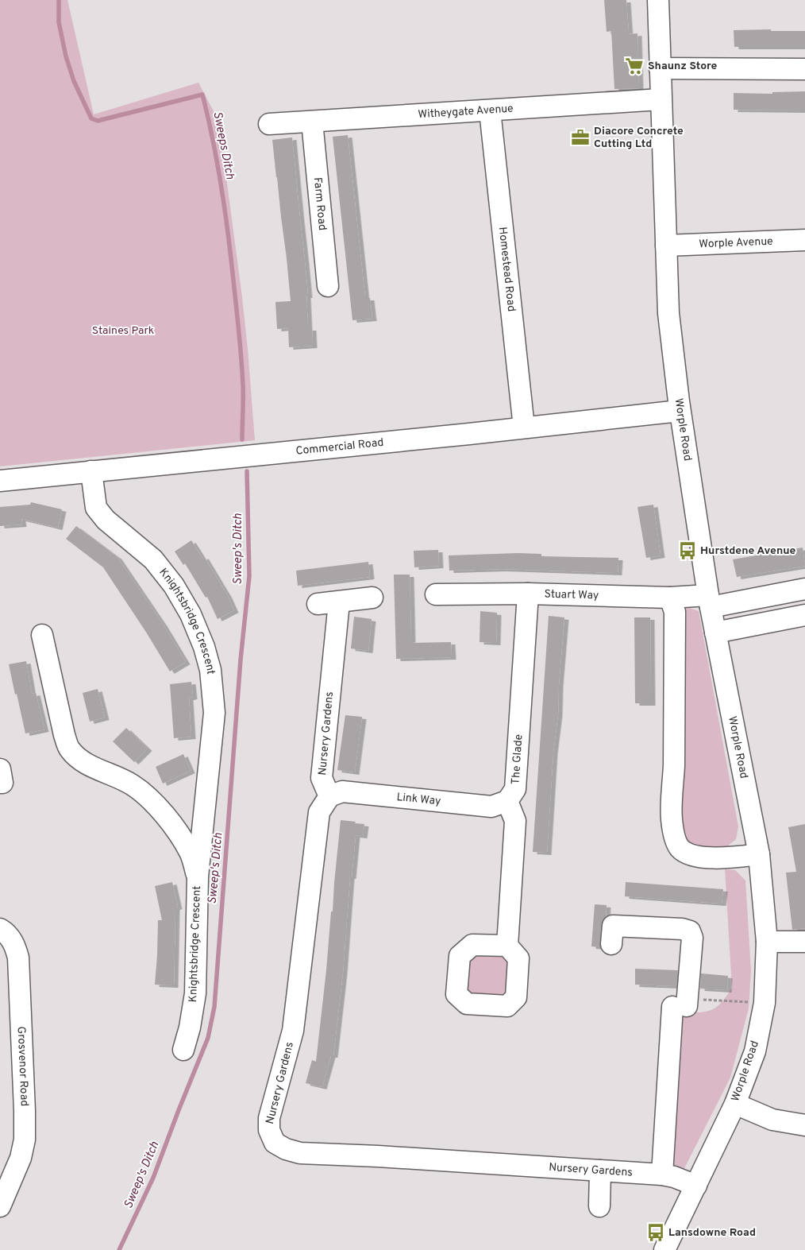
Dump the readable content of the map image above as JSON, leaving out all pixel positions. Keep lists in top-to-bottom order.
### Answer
{
  "streets": {
    "street": [
      "Witheygate Avenue",
      "Farm Road",
      "Worple Avenue",
      "Homestead Road",
      "Worple Road",
      "Commercial Road",
      "Stuart Way",
      "Knightsbridge Crescent",
      "Nursery Gardens",
      "The Glade",
      "Link Way",
      "Grosvenor Road"
    ]
  },
  "crossings": [
    ["Witheygate Avenue", "Farm Road"],
    ["Witheygate Avenue", "Homestead Road"],
    ["Witheygate Avenue", "Worple Road"],
    ["Worple Avenue", "Worple Road"],
    ["Homestead Road", "Commercial Road"],
    ["Worple Road", "Commercial Road"],
    ["Worple Road", "Stuart Way"],
    ["Worple Road", "Nursery Gardens"],
    ["Commercial Road", "Knightsbridge Crescent"],
    ["Stuart Way", "The Glade"],
    ["Nursery Gardens", "Link Way"],
    ["The Glade", "Link Way"]
  ],
  "water": ["Sweeps Ditch", "Sweep's Ditch"],
  "parks": ["Staines Park"],
  "places": {
    "supermarket": ["Shaunz Store"],
    "office": ["Diacore Concrete Cutting Ltd"],
    "bus stop": ["Hurstdene Avenue", "Lansdowne Road"]
  }
}
